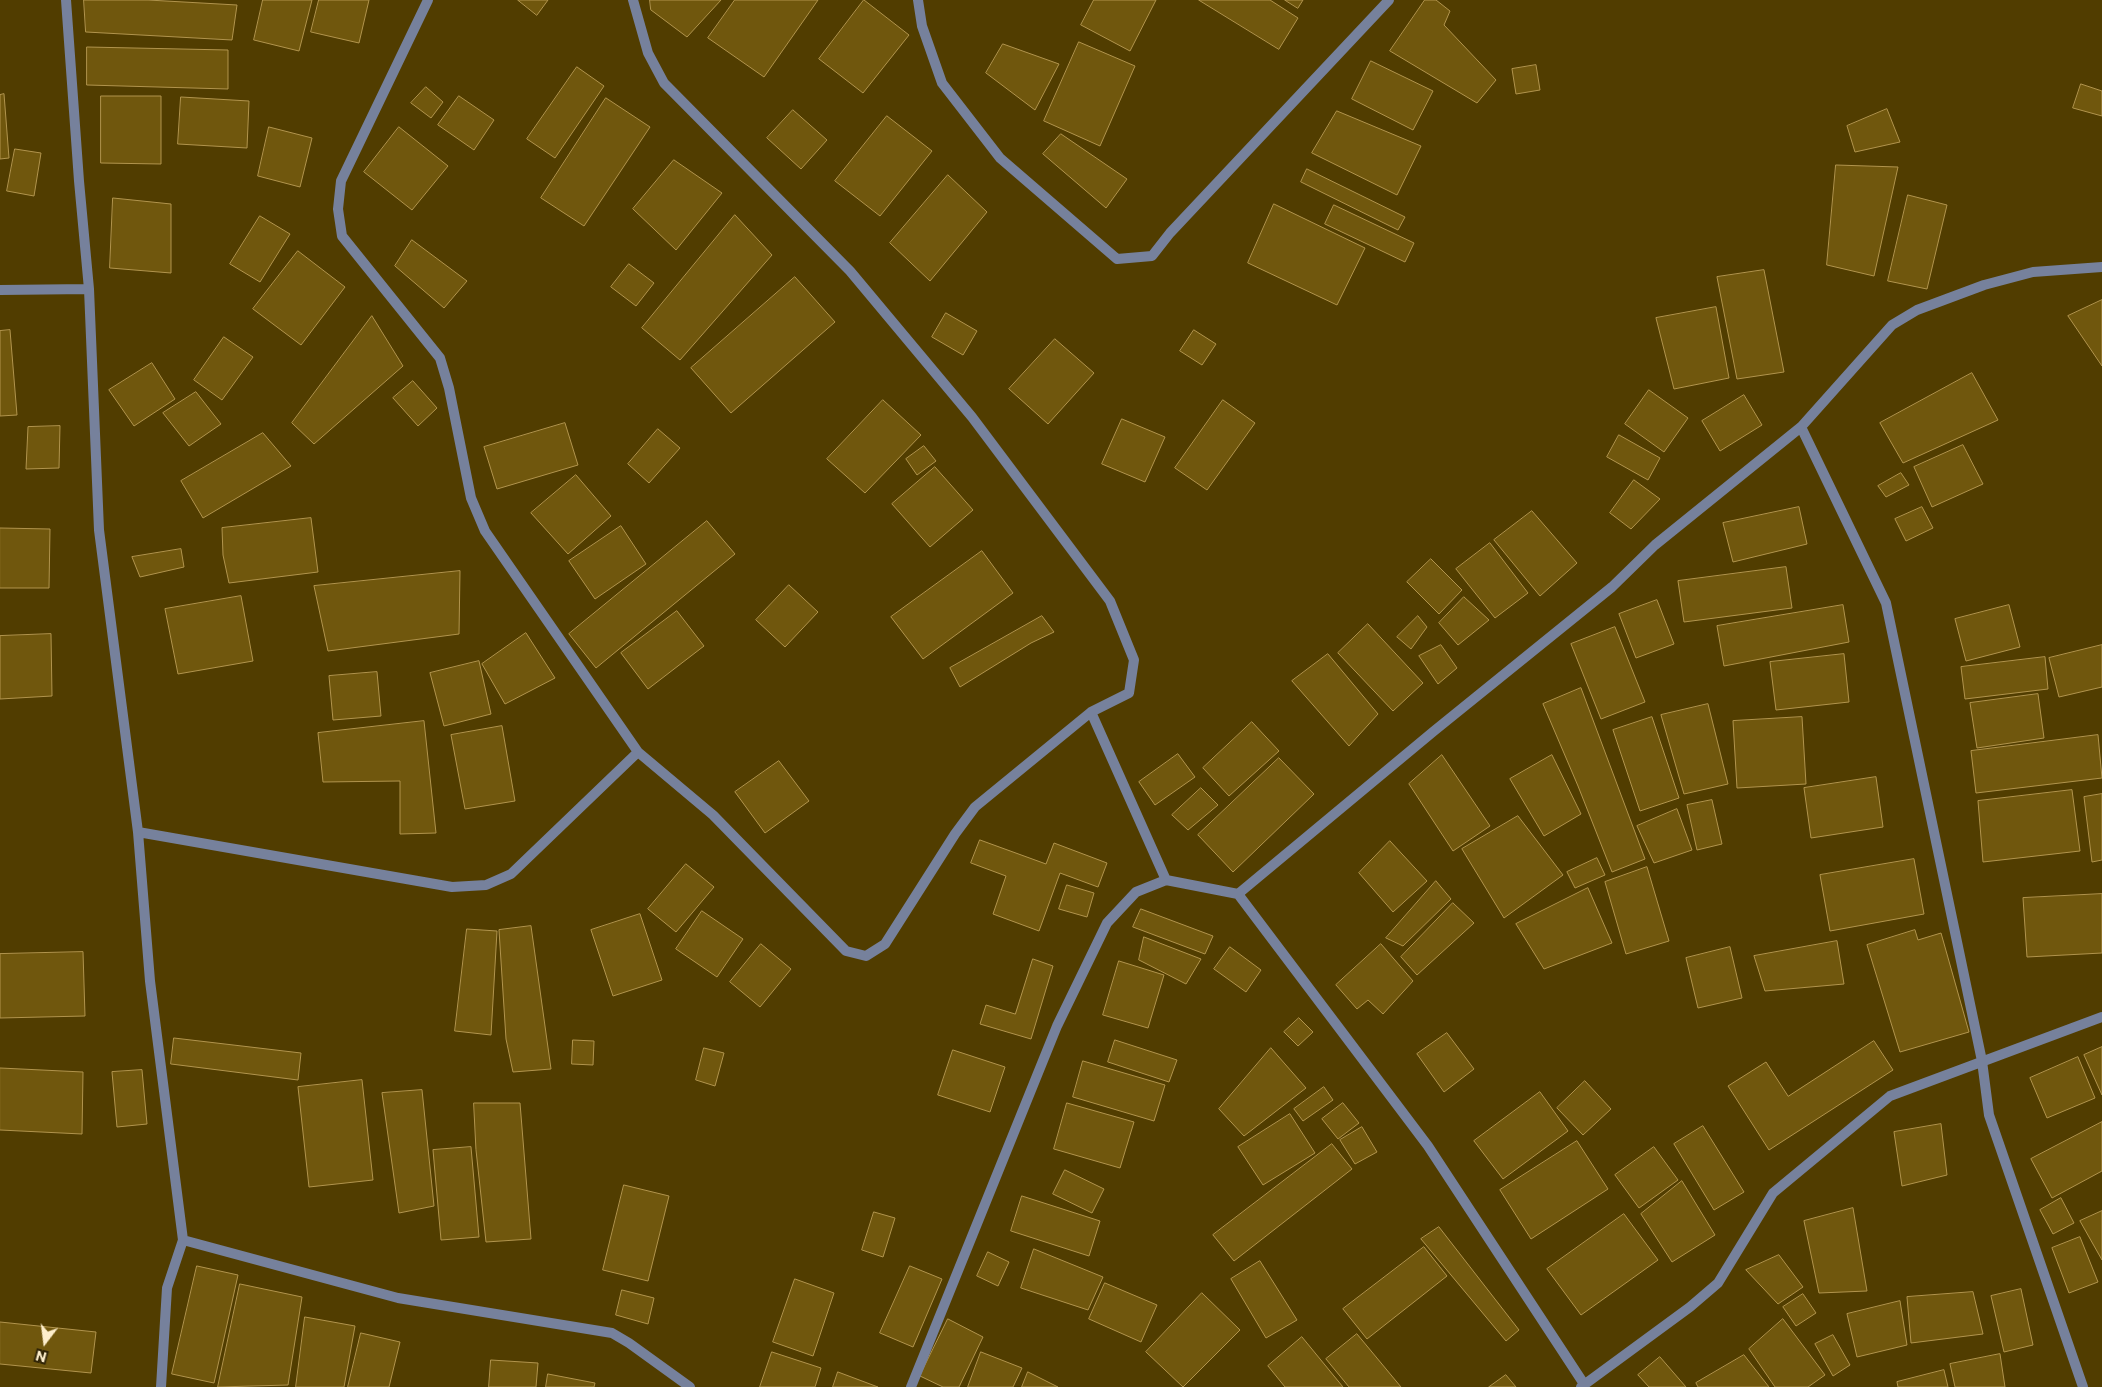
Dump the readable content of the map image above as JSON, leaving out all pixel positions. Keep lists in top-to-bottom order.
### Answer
{
  "north": "bottom"
}
